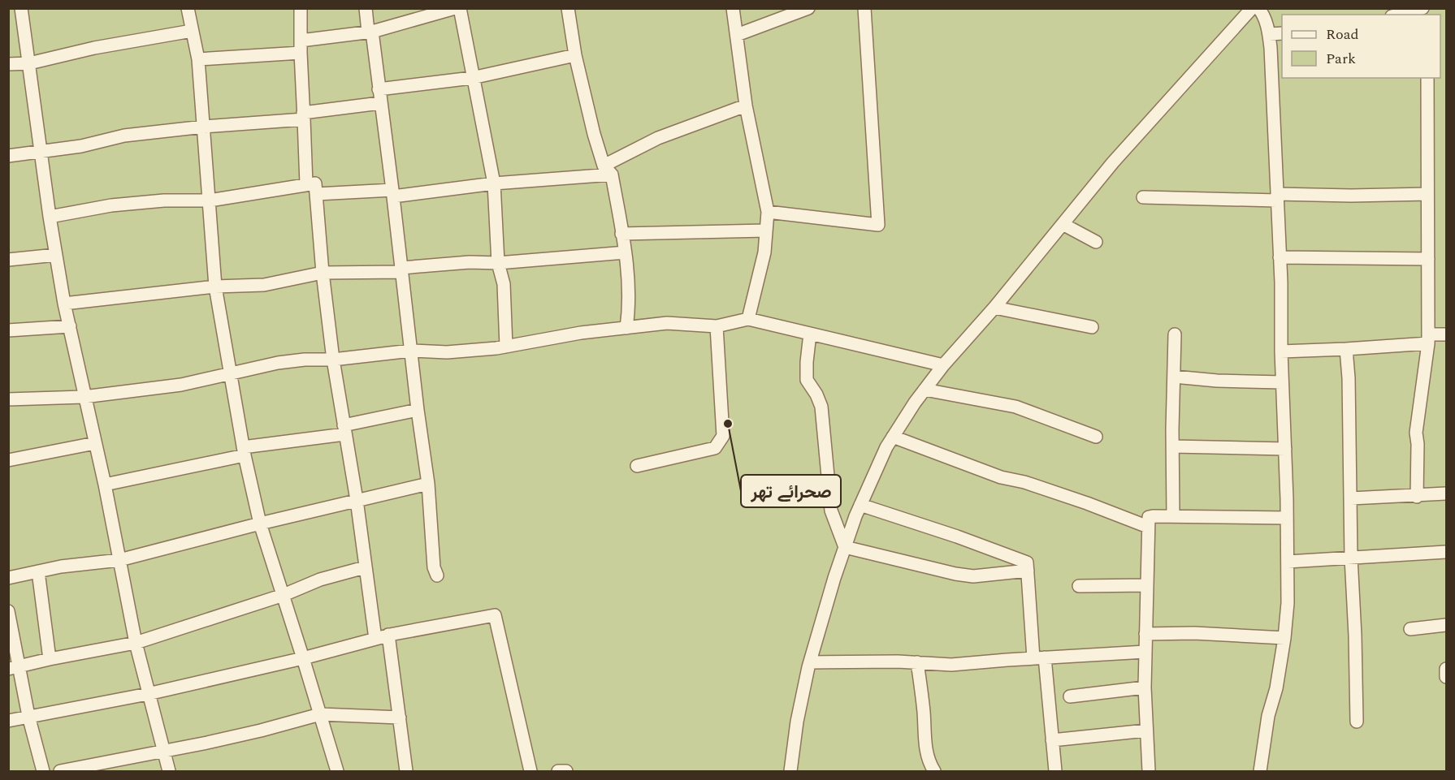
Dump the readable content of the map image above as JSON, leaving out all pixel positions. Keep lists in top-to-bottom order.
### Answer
{
  "places": ["صحرائے تھر"],
  "legend": ["Road", "Park"]
}
